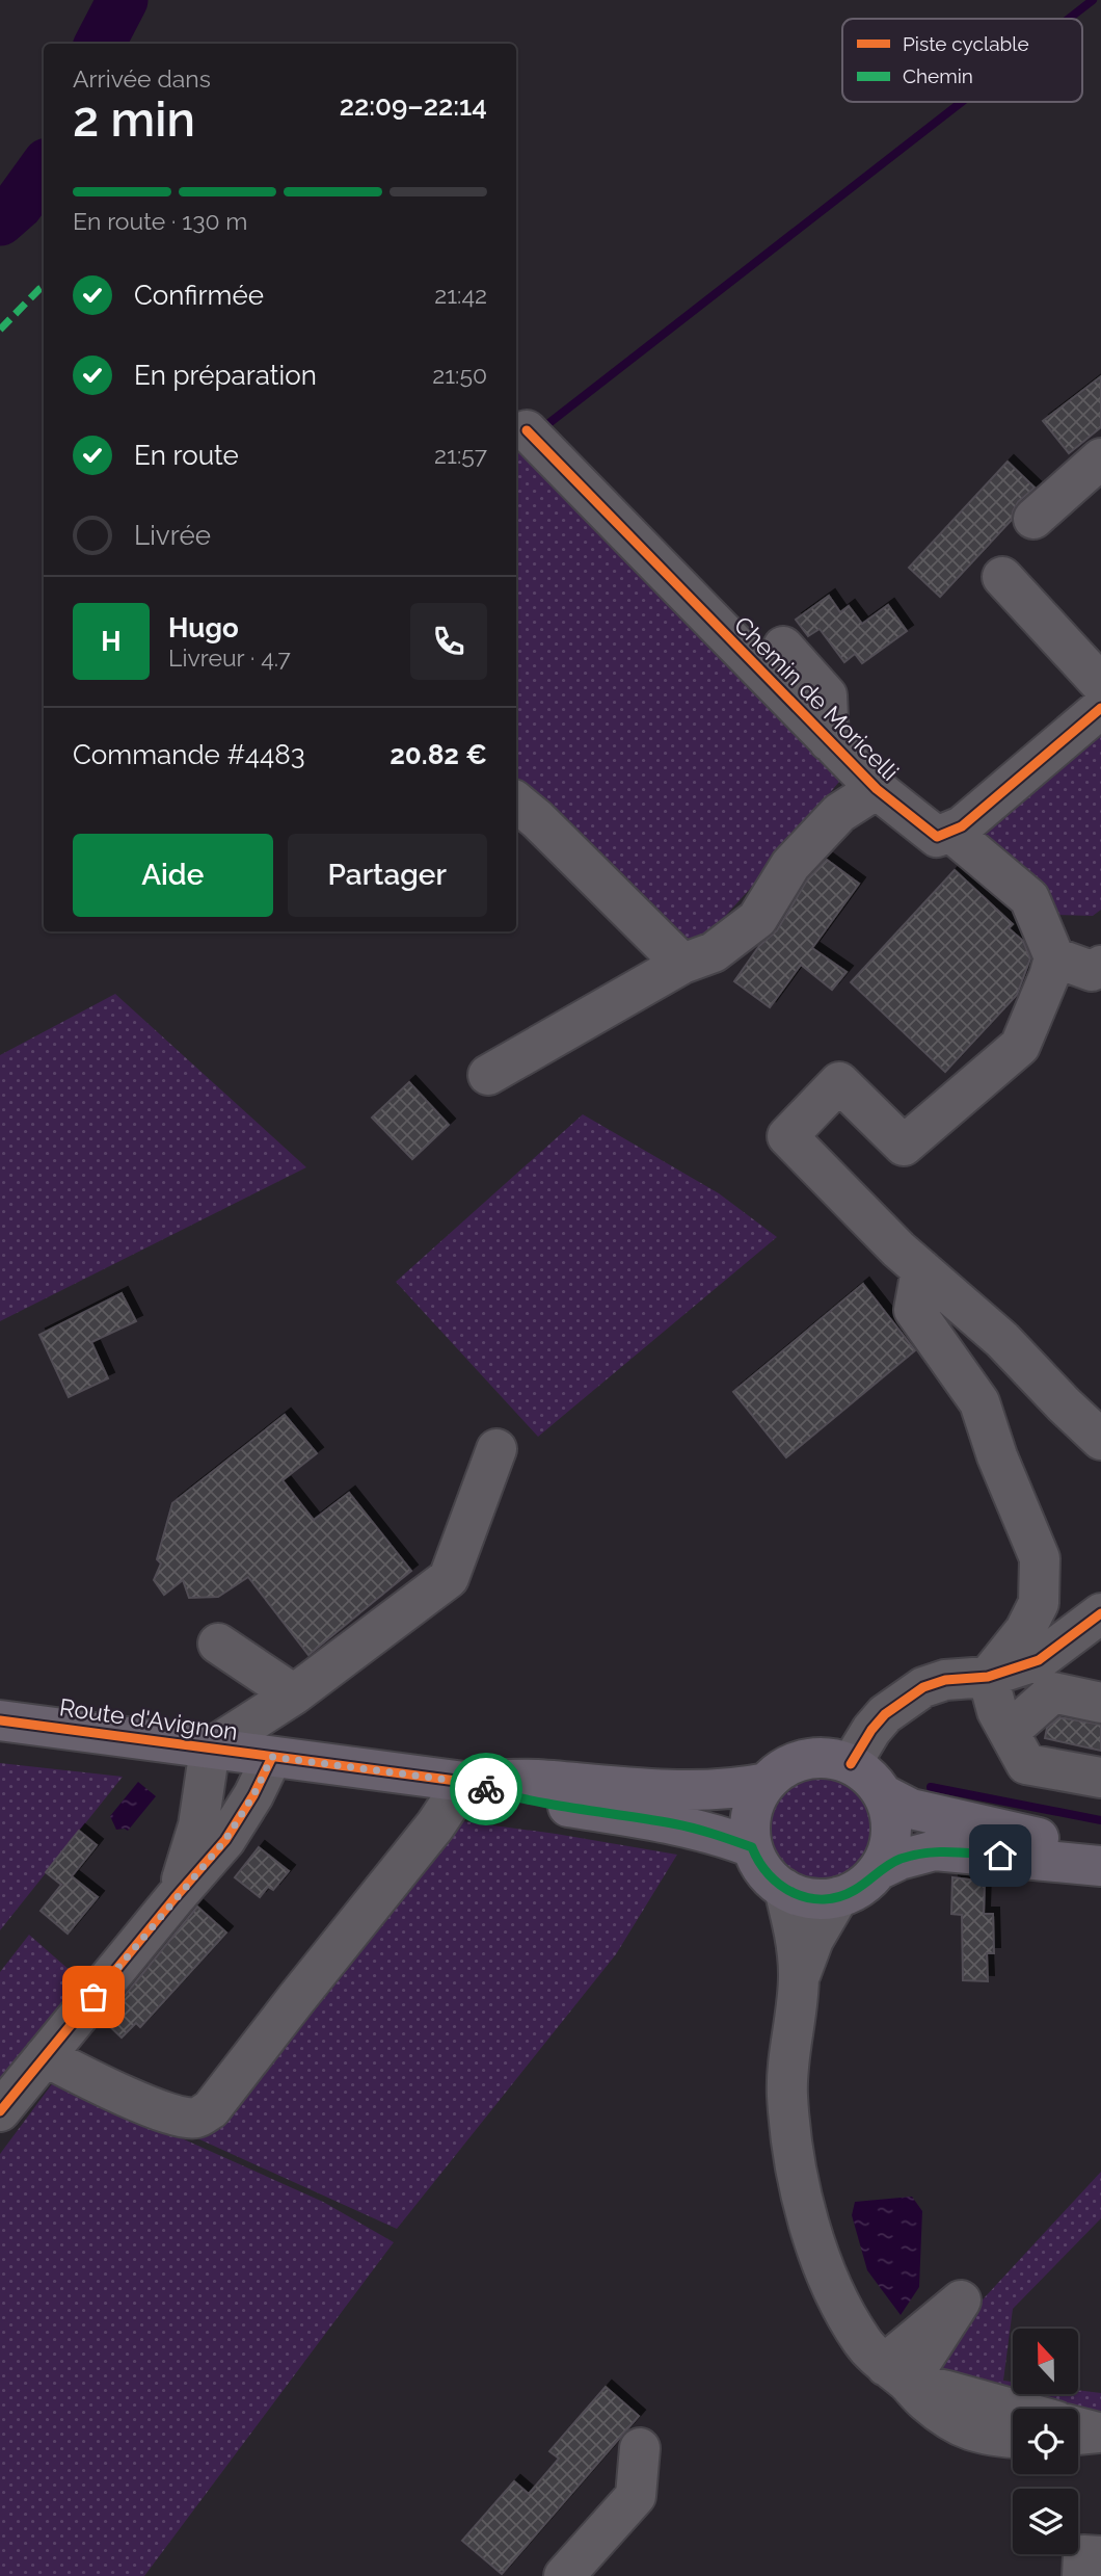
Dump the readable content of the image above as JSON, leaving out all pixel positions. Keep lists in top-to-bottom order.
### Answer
{
  "streets": {
    "main road": ["Route d'Avignon"],
    "street": ["Chemin de Moricelli"]
  },
  "legend": ["Piste cyclable", "Chemin"],
  "north": "top",
  "page": {
    "heading": ["2 min", "Arrivée dans", "22:09–22:14"],
    "panel": [
      "Hugo",
      "Livreur · 4.7",
      "Commande #4483",
      "20.82 €"
    ],
    "bar": "En route · 130 m",
    "list": [
      ["Confirmée", "21:42"],
      ["En préparation", "21:50"],
      ["En route", "21:57"],
      "Livrée"
    ],
    "round": "H",
    "buttons": ["Aide", "Partager"]
  }
}
